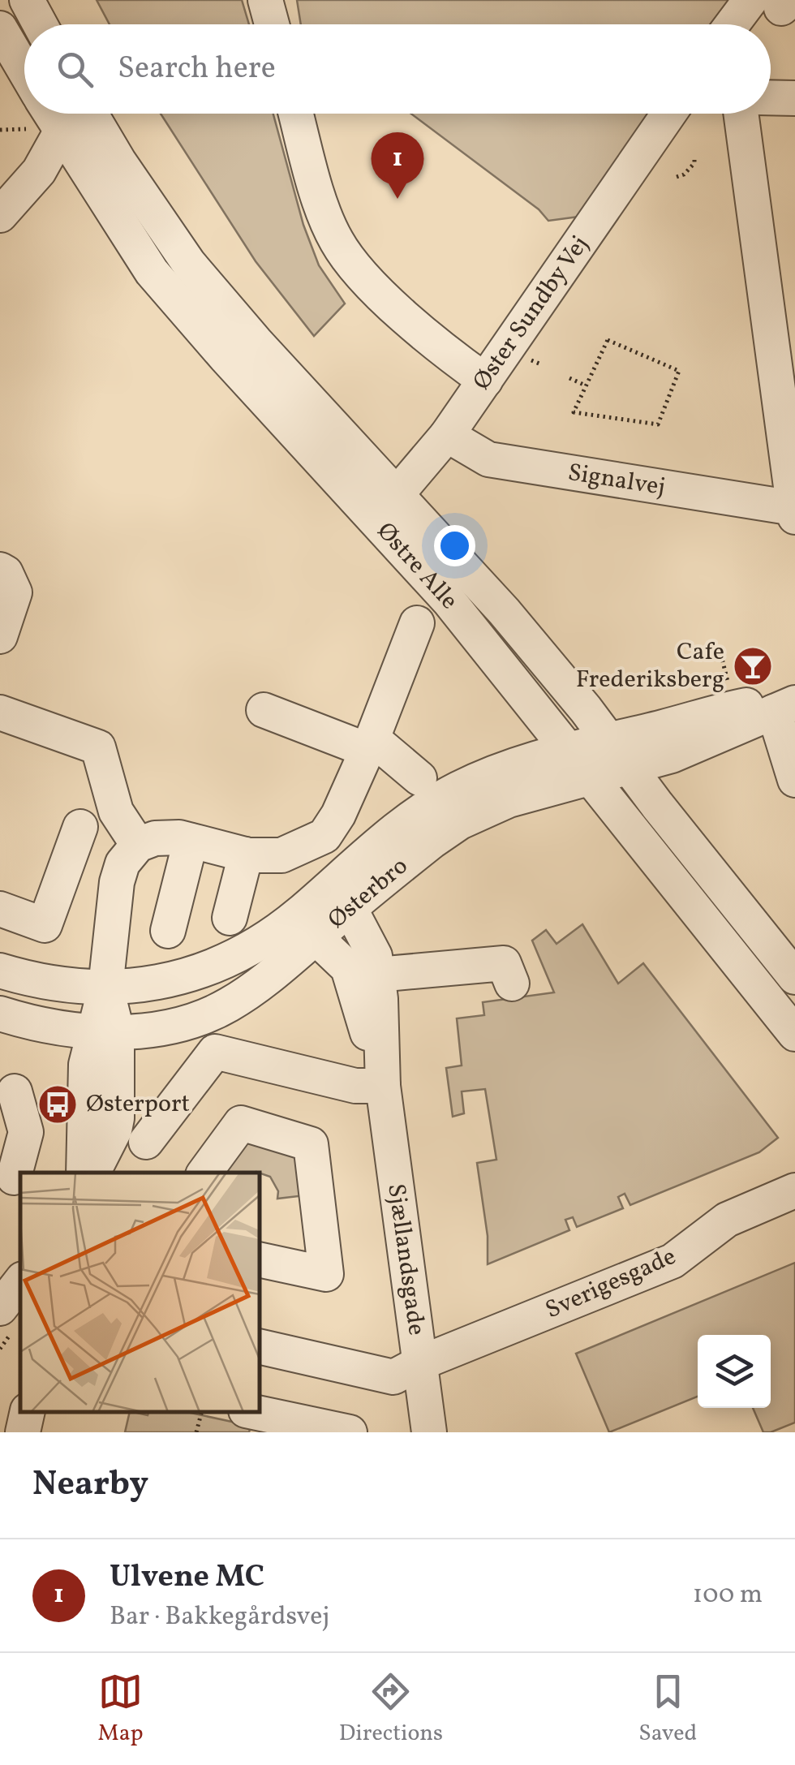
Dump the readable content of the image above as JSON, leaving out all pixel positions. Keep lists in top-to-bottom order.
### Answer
{
  "streets": {
    "street": [
      "Øster Sundby Vej",
      "Signalvej",
      "Østre Alle",
      "Østerbro",
      "Sjællandsgade",
      "Sverigesgade"
    ]
  },
  "crossings": [
    ["Øster Sundby Vej", "Signalvej"],
    ["Øster Sundby Vej", "Østre Alle"],
    ["Østre Alle", "Østerbro"],
    ["Østerbro", "Sjællandsgade"],
    ["Sjællandsgade", "Sverigesgade"]
  ],
  "places": {
    "bar": ["Cafe Frederiksberg"],
    "bus stop": ["Østerport"]
  },
  "page": {
    "search": "Search here",
    "pins": "1",
    "heading": "Nearby",
    "list": [
      {
        "mark": "1",
        "name": "Ulvene MC",
        "note": "Bar · Bakkegårdsvej",
        "value": "100 m"
      }
    ],
    "nav": ["Map", "Directions", "Saved"]
  }
}
